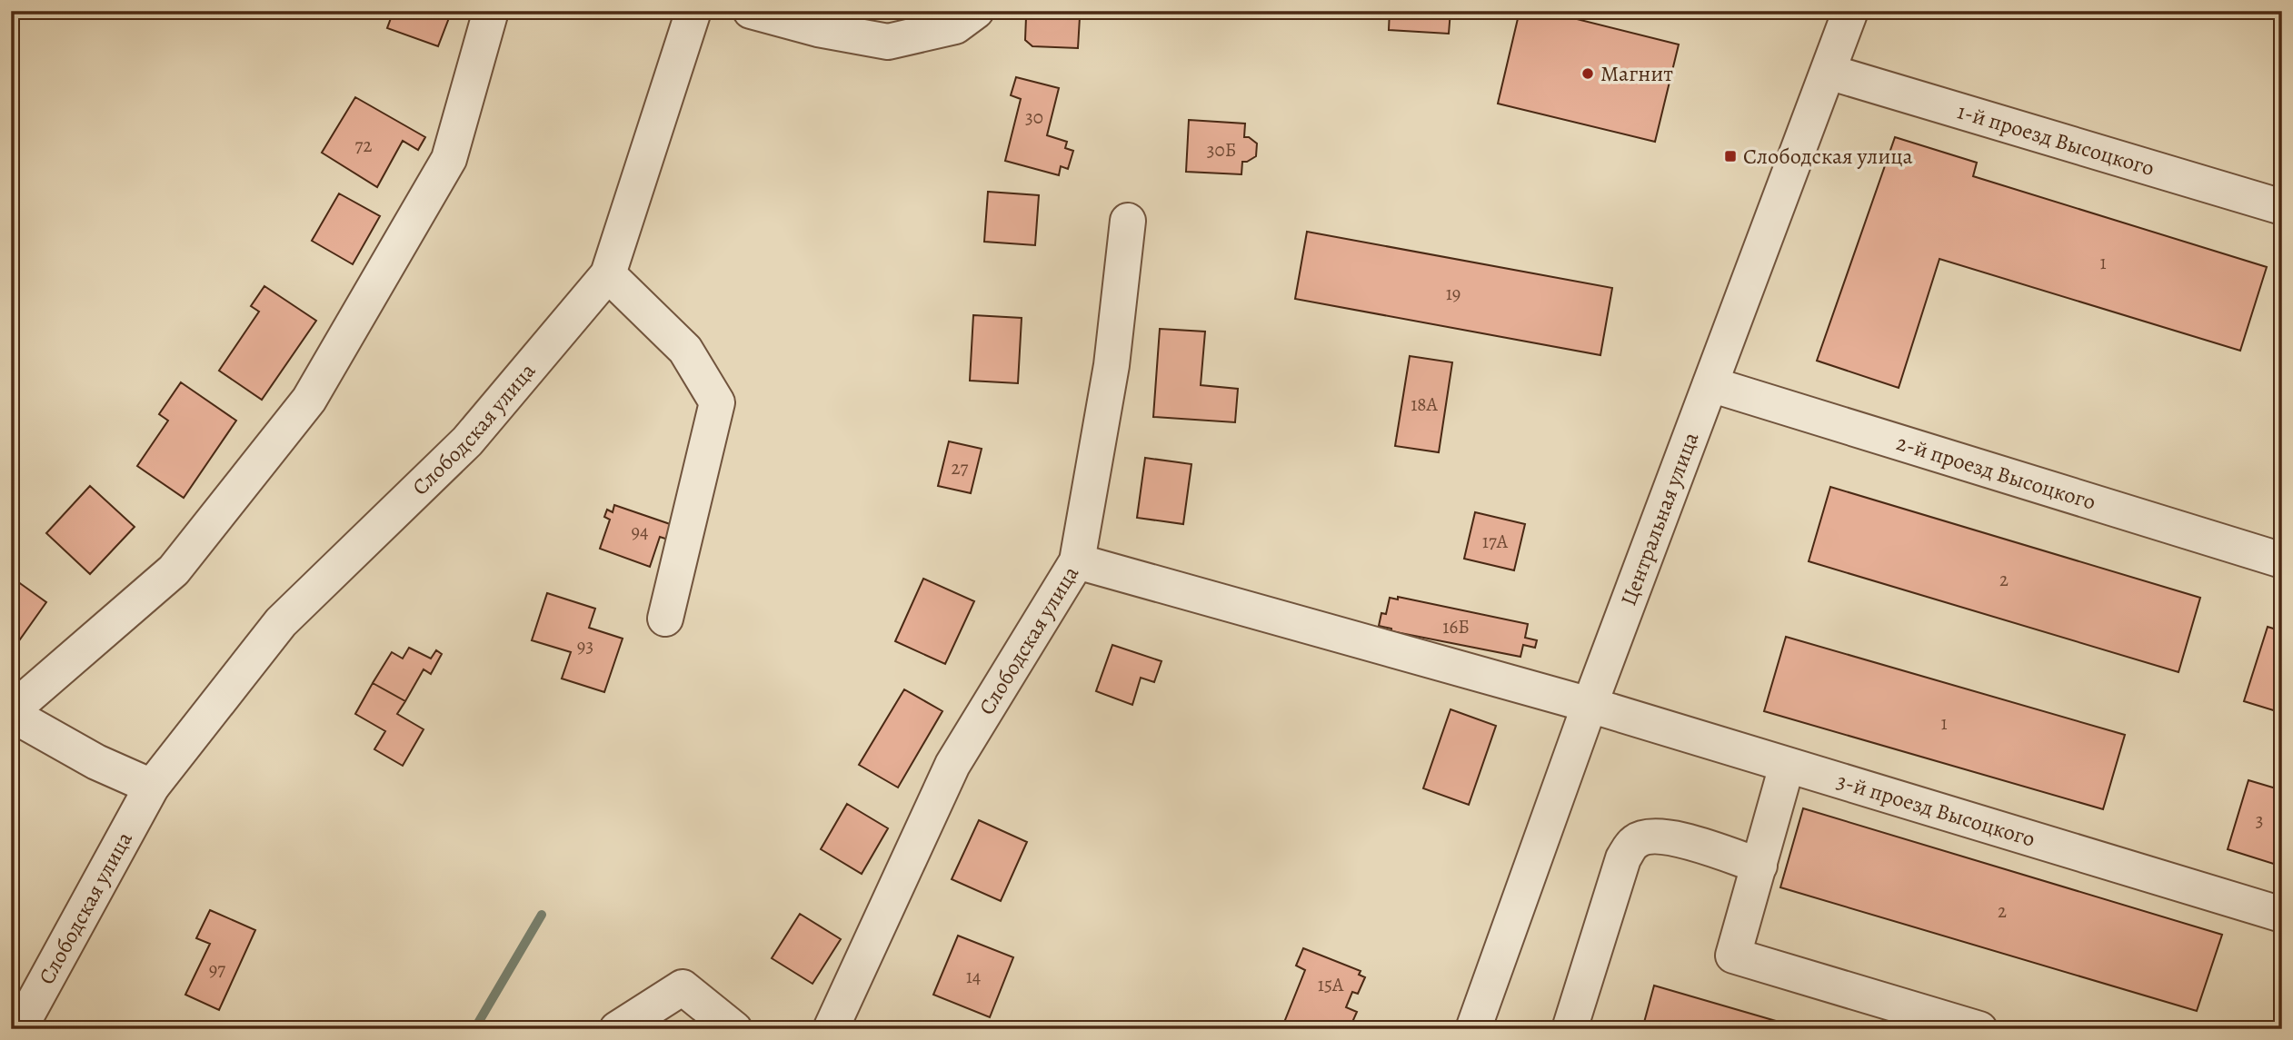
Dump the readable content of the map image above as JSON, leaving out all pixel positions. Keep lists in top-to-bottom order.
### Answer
{
  "streets": {
    "street": [
      "1-й проезд Высоцкого",
      "Слободская улица",
      "2-й проезд Высоцкого",
      "Центральная улица",
      "3-й проезд Высоцкого"
    ]
  },
  "crossings": [
    ["1-й проезд Высоцкого", "Центральная улица"],
    ["Слободская улица", "3-й проезд Высоцкого"],
    ["2-й проезд Высоцкого", "Центральная улица"],
    ["Центральная улица", "3-й проезд Высоцкого"]
  ],
  "places": {
    "other": ["Магнит"],
    "transit": ["Слободская улица"]
  },
  "house_numbers": [
    "30",
    "72",
    "30Б",
    "1",
    "19",
    "18А",
    "27",
    "94",
    "17А",
    "2",
    "16Б",
    "93",
    "1",
    "3",
    "2",
    "97",
    "14",
    "15А"
  ]
}
